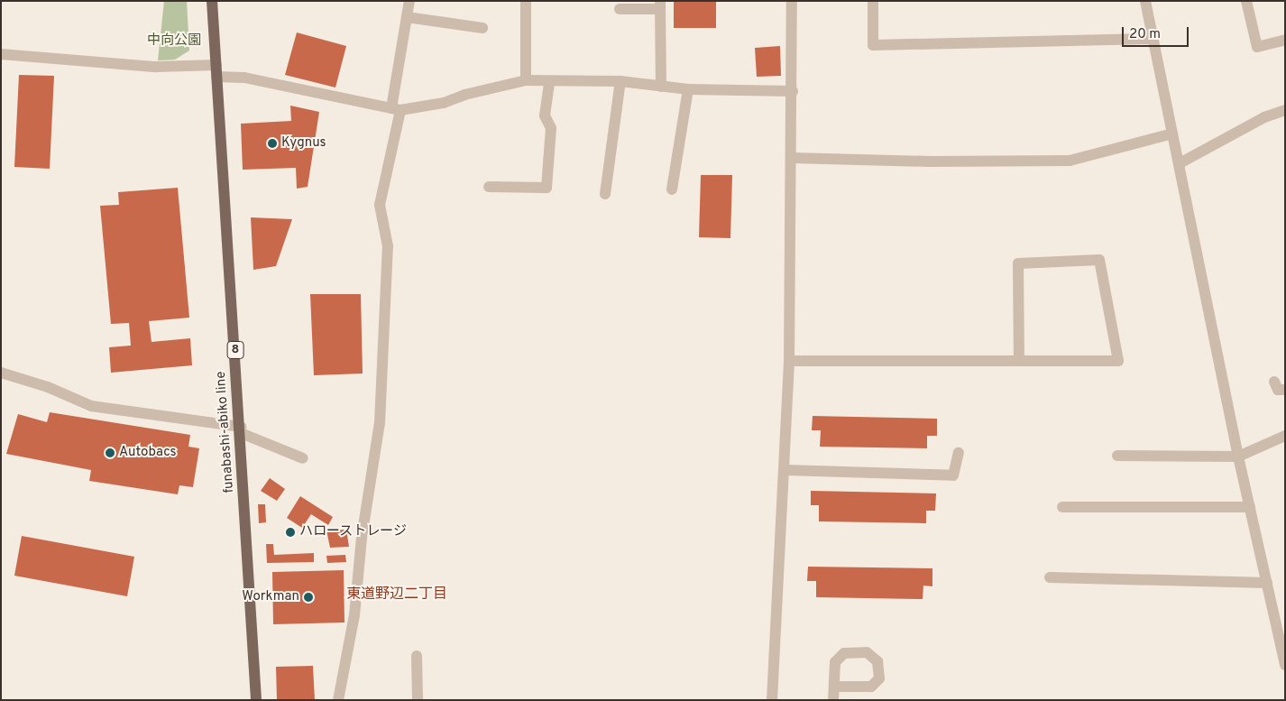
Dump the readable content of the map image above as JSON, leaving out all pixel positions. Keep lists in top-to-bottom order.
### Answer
{
  "streets": {
    "main road": ["8", "funabashi-abiko line"]
  },
  "districts": ["東道野辺二丁目"],
  "parks": ["中向公園"],
  "places": [
    "Kygnus",
    "Autobacs",
    "ハローストレージ",
    "Workman"
  ],
  "scale_bar": "20 m"
}
